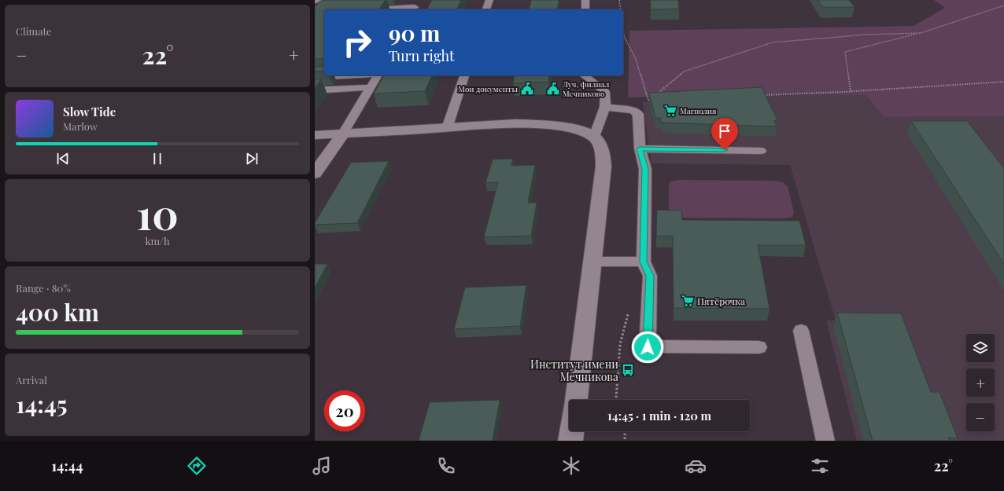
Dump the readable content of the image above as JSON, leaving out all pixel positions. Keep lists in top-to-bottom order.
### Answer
{
  "places": {
    "public building": ["Мои документы", "Луч, филиал Мечниково"],
    "supermarket": ["Магнолия", "Пятёрочка"],
    "bus stop": ["Институт имени Мечникова"]
  },
  "page": {
    "tile": [
      "Climate",
      ["10", "km/h"],
      ["Range · 80%", "400 km"],
      ["Arrival", "14:45"]
    ],
    "turn": ["90 m", "Turn right"],
    "heat": ["−", "22°", "+"],
    "song": ["Slow Tide", "Marlow"],
    "map_buttons": ["+", "−"],
    "limit": "20",
    "trip": "14:45 · 1 min · 120 m",
    "tabs": ["14:44", "22°"]
  }
}
